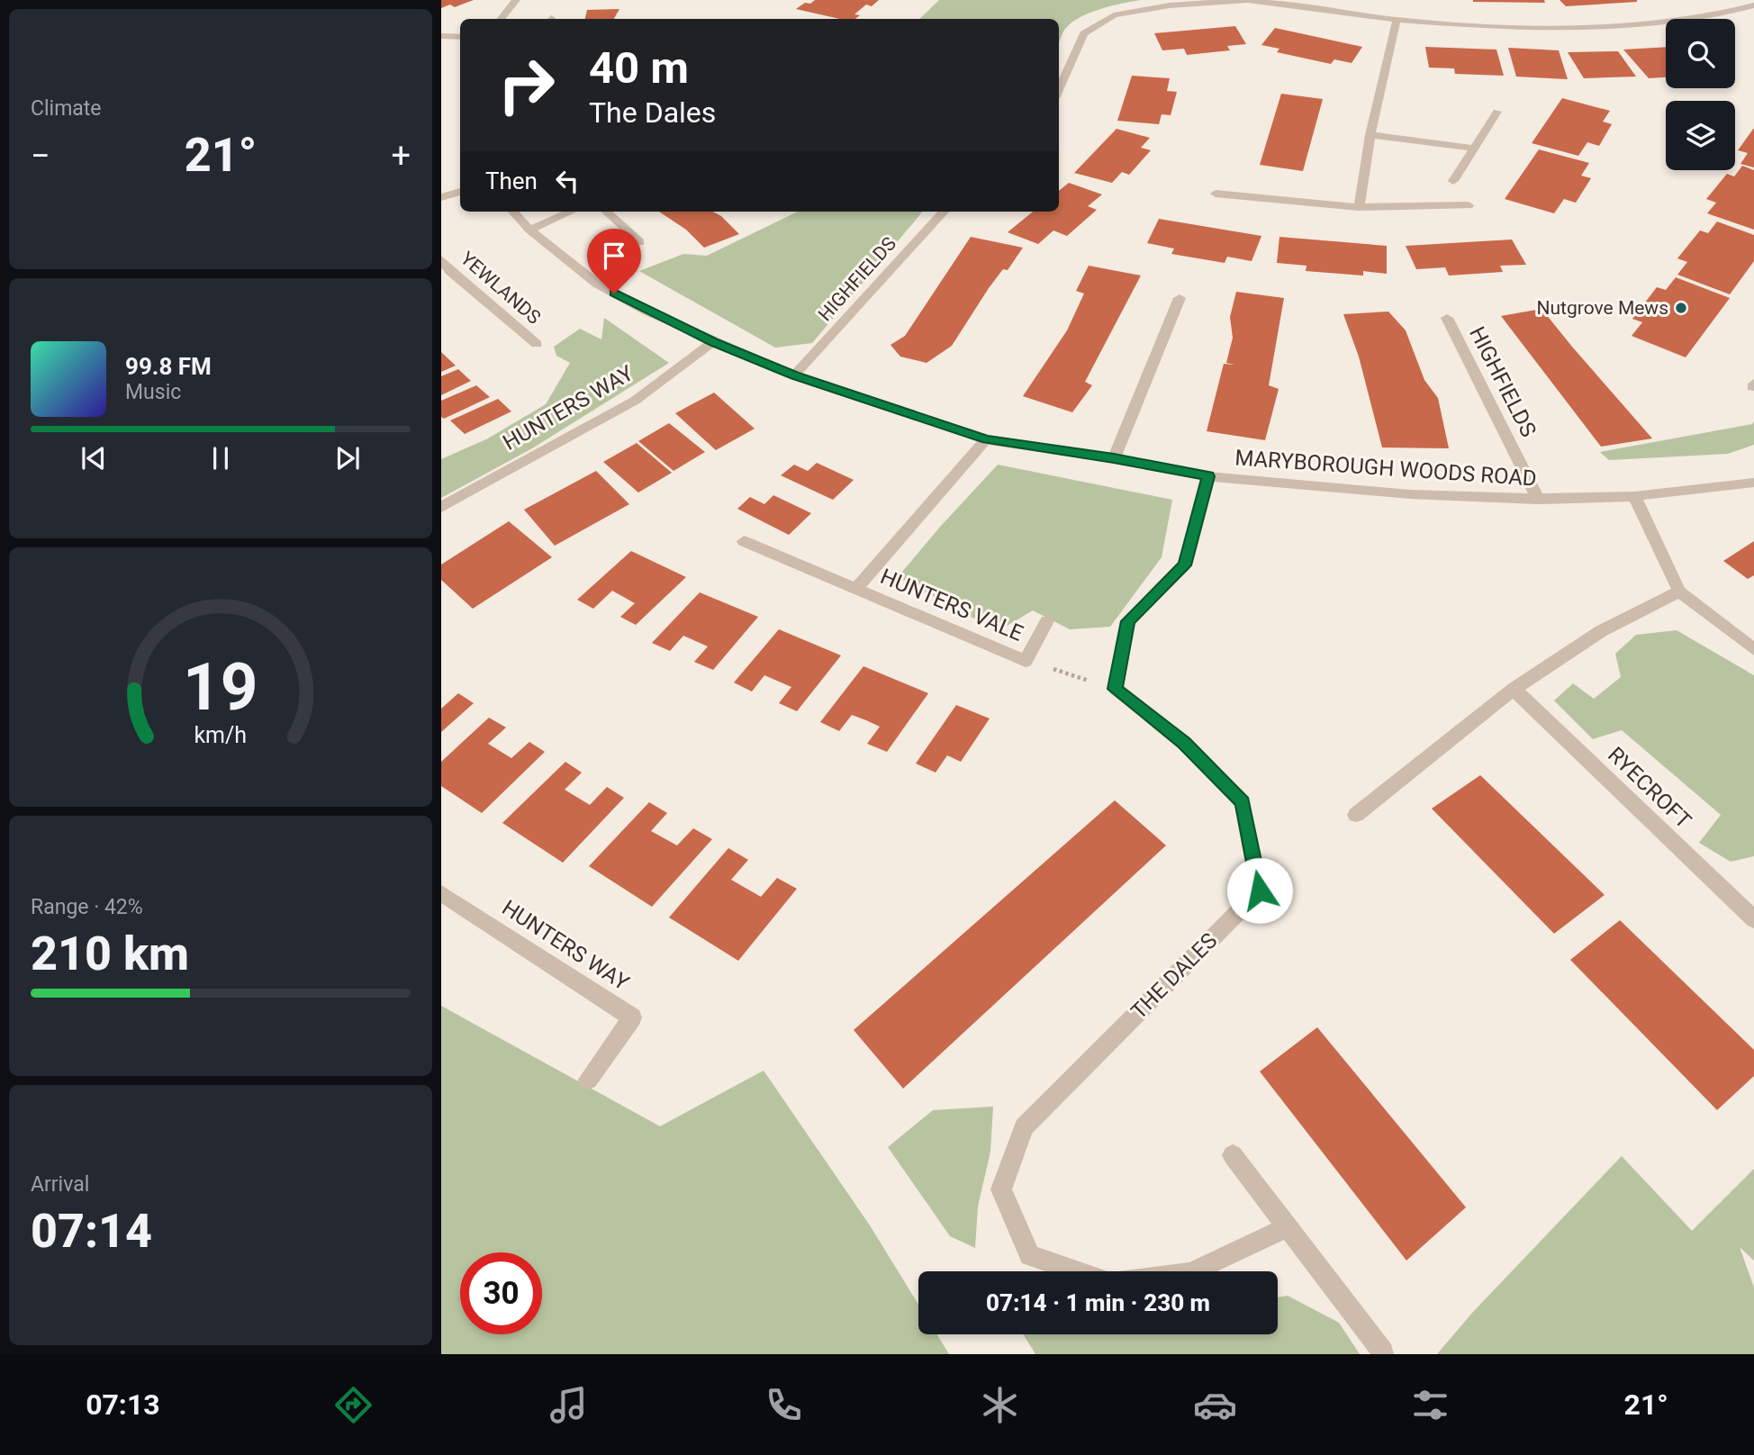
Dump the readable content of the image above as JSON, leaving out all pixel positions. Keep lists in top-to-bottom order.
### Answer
{
  "streets": {
    "street": [
      "HIGHFIELDS",
      "YEWLANDS",
      "HUNTERS WAY",
      "MARYBOROUGH WOODS ROAD",
      "HUNTERS VALE",
      "RYECROFT",
      "THE DALES"
    ]
  },
  "crossings": [
    ["HIGHFIELDS", "MARYBOROUGH WOODS ROAD"],
    ["HUNTERS WAY", "MARYBOROUGH WOODS ROAD"],
    ["MARYBOROUGH WOODS ROAD", "HUNTERS VALE"]
  ],
  "places": ["Nutgrove Mews"],
  "page": {
    "tile": [
      "Climate",
      ["Range · 42%", "210 km"],
      ["Arrival", "07:14"]
    ],
    "turn": ["40 m", "The Dales"],
    "heat": ["−", "21°", "+"],
    "then": "Then",
    "song": ["99.8 FM", "Music"],
    "limit": "30",
    "trip": "07:14 · 1 min · 230 m",
    "tabs": ["07:13", "21°"],
    "gauge": ["19", "km/h"]
  }
}
